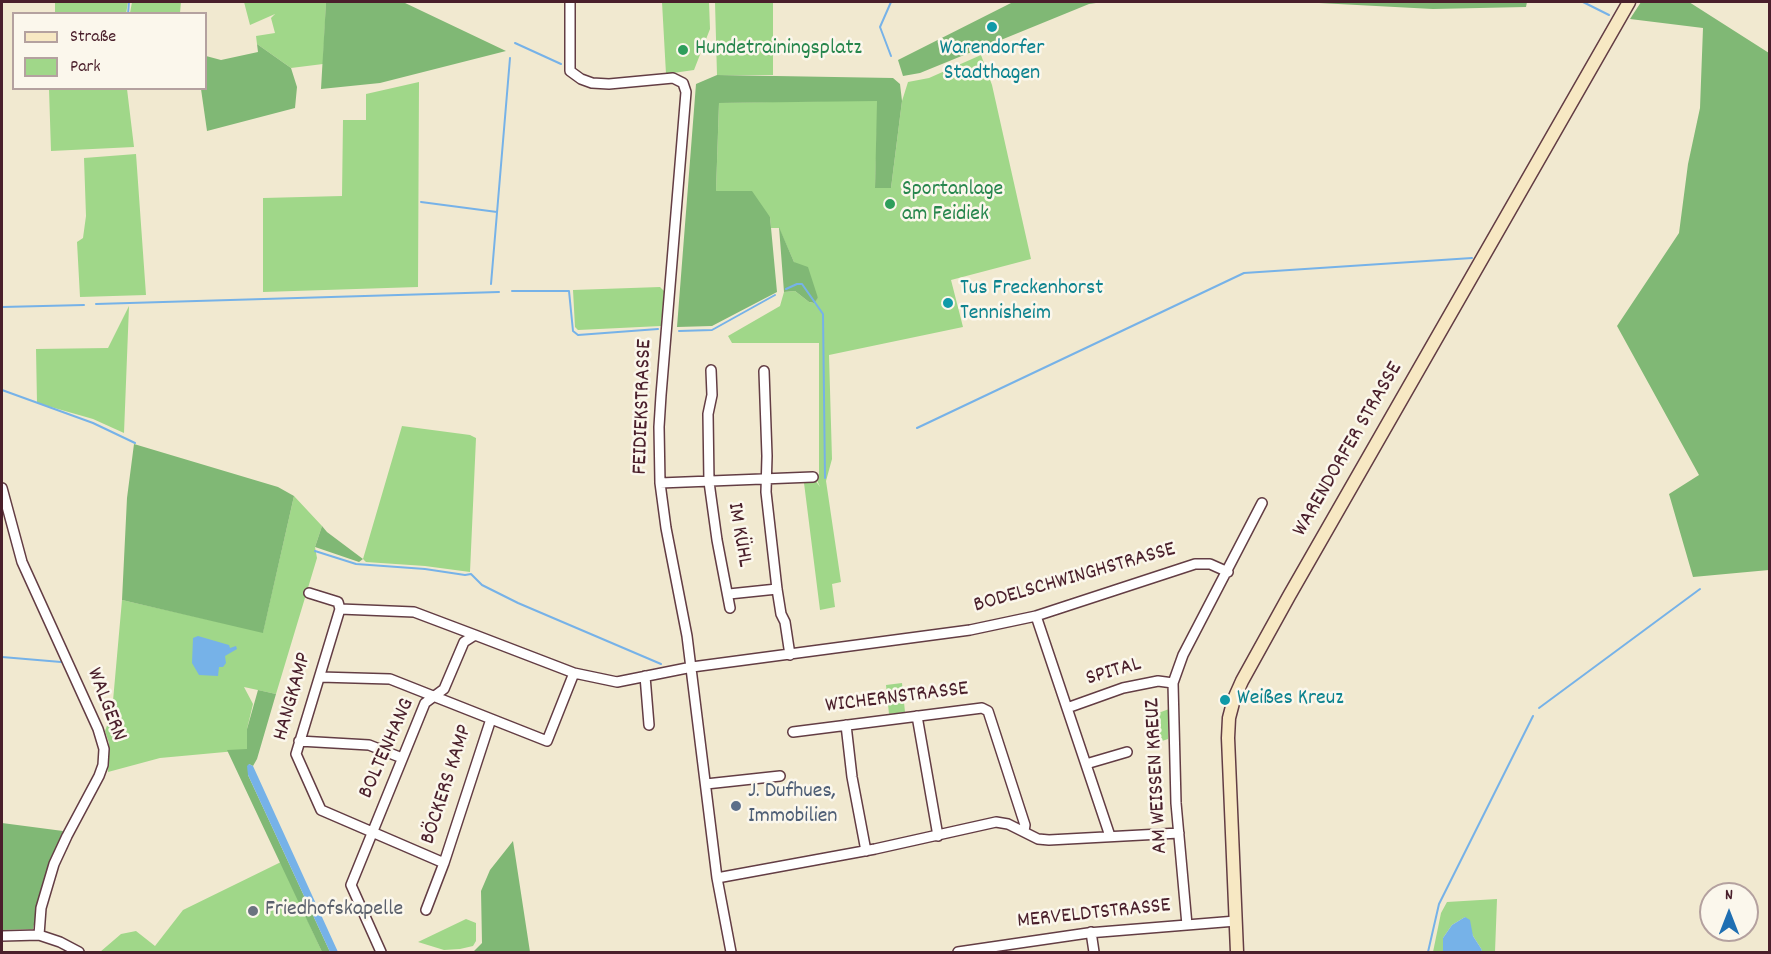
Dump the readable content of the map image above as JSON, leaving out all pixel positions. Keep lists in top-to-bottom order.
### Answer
{
  "streets": {
    "main road": ["WARENDORFER STRASSE"],
    "street": [
      "FEIDIEKSTRASSE",
      "IM KÜHL",
      "BODELSCHWINGHSTRASSE",
      "SPITAL",
      "HANGKAMP",
      "WICHERNSTRASSE",
      "WALGERN",
      "BOLTENHANG",
      "AM WEISSEN KREUZ",
      "BÖCKERS KAMP",
      "MERVELDTSTRASSE"
    ]
  },
  "crossings": [
    ["FEIDIEKSTRASSE", "IM KÜHL"],
    ["FEIDIEKSTRASSE", "BODELSCHWINGHSTRASSE"],
    ["WARENDORFER STRASSE", "MERVELDTSTRASSE"],
    ["IM KÜHL", "BODELSCHWINGHSTRASSE"],
    ["BODELSCHWINGHSTRASSE", "AM WEISSEN KREUZ"],
    ["SPITAL", "AM WEISSEN KREUZ"],
    ["HANGKAMP", "BOLTENHANG"],
    ["HANGKAMP", "BÖCKERS KAMP"],
    ["BOLTENHANG", "BÖCKERS KAMP"],
    ["AM WEISSEN KREUZ", "MERVELDTSTRASSE"]
  ],
  "places": [
    "Warendorfer Stadthagen",
    "Hundetrainingsplatz",
    "Sportanlage am Feidiek",
    "Tus Freckenhorst Tennisheim",
    "Weißes Kreuz",
    "J. Dufhues, Immobilien",
    "Friedhofskapelle"
  ],
  "legend": ["Straße", "Park"],
  "north": "top"
}
